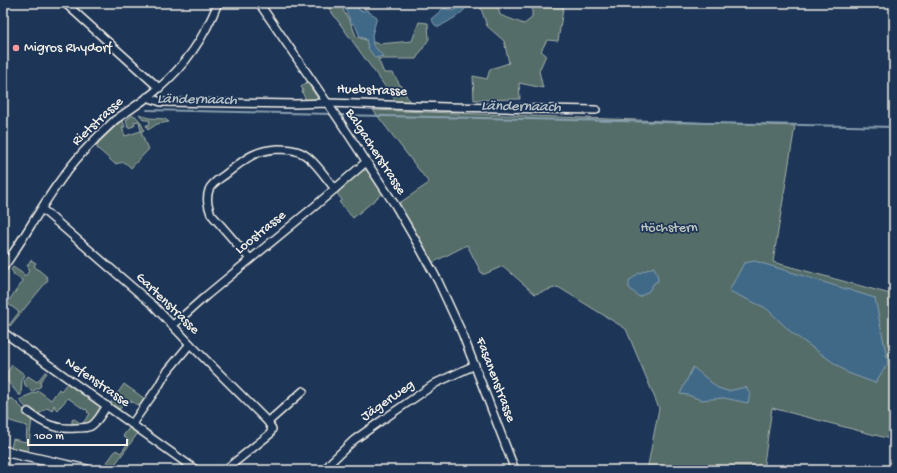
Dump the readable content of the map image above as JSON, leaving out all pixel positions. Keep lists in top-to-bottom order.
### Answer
{
  "streets": {
    "street": [
      "Huebstrasse",
      "Rietstrasse",
      "Balgacherstrasse",
      "Loostrasse",
      "Gartenstrasse",
      "Fasanenstrasse",
      "Nefenstrasse",
      "Jägerweg"
    ]
  },
  "crossings": [
    ["Huebstrasse", "Rietstrasse"],
    ["Huebstrasse", "Balgacherstrasse"],
    ["Rietstrasse", "Gartenstrasse"],
    ["Balgacherstrasse", "Loostrasse"],
    ["Balgacherstrasse", "Fasanenstrasse"],
    ["Loostrasse", "Gartenstrasse"],
    ["Fasanenstrasse", "Jägerweg"]
  ],
  "water": ["Ländernaach"],
  "parks": ["Höchstern"],
  "places": ["Migros Rhydorf"],
  "scale_bar": "100 m"
}
